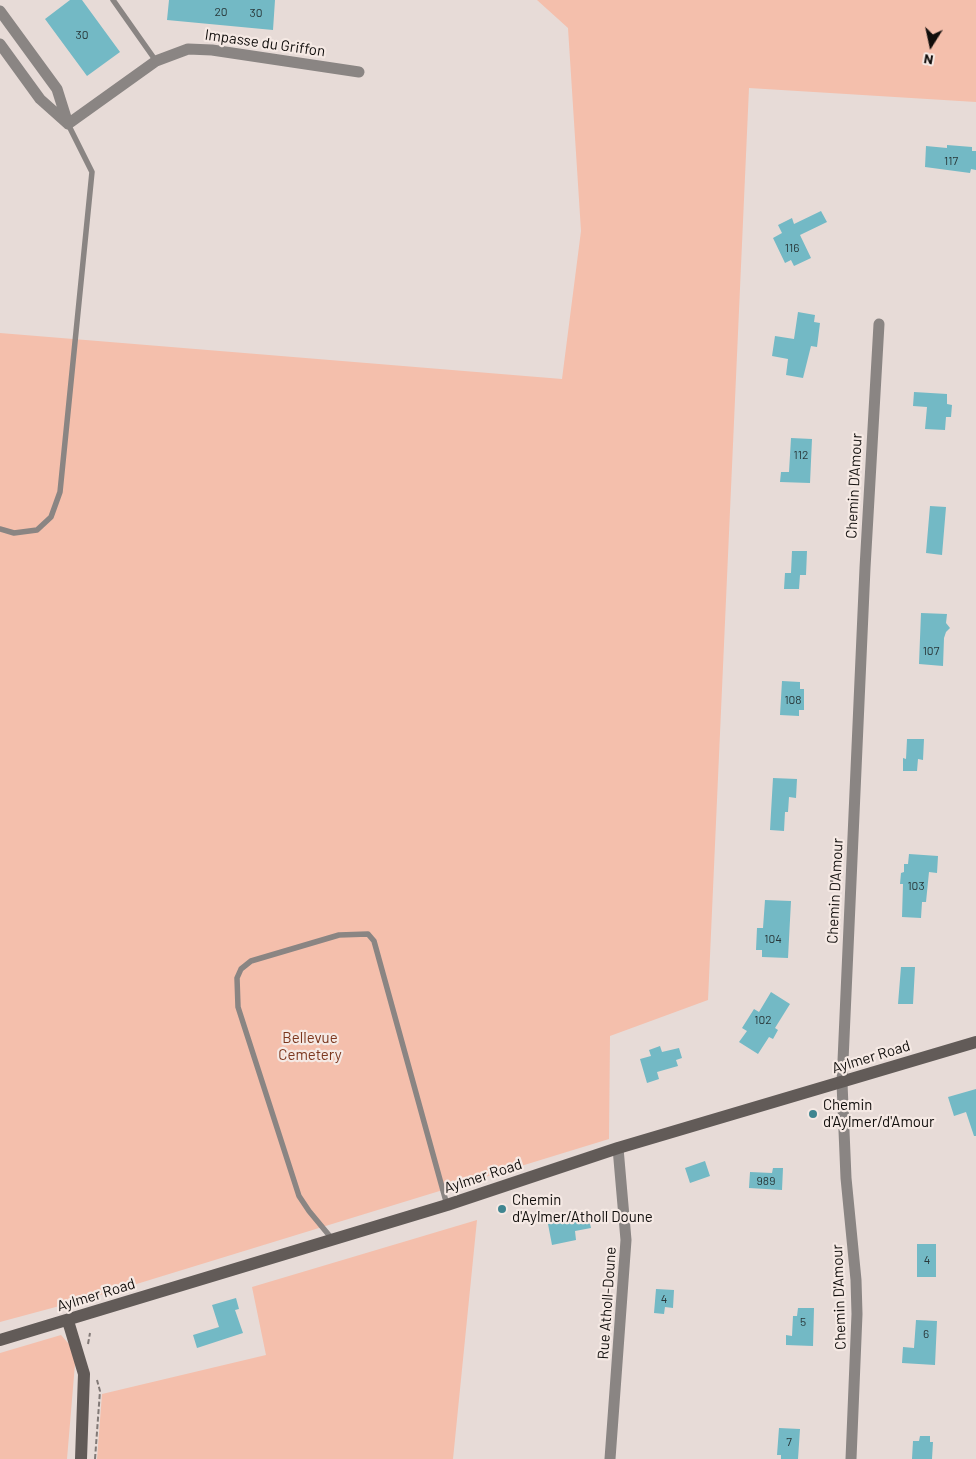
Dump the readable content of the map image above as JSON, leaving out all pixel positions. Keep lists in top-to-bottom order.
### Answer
{
  "streets": {
    "main road": ["Aylmer Road"],
    "street": ["Impasse du Griffon", "Chemin D'Amour", "Rue Atholl-Doune"]
  },
  "crossings": [
    ["Chemin D'Amour", "Aylmer Road"],
    ["Aylmer Road", "Rue Atholl-Doune"]
  ],
  "parks": ["Bellevue Cemetery"],
  "places": ["Chemin d'Aylmer/d'Amour", "Chemin d'Aylmer/Atholl Doune"],
  "house_numbers": [
    "20",
    "30",
    "30",
    "117",
    "116",
    "112",
    "107",
    "108",
    "103",
    "104",
    "102",
    "989",
    "4",
    "4",
    "5",
    "6",
    "7"
  ],
  "north": "bottom"
}
